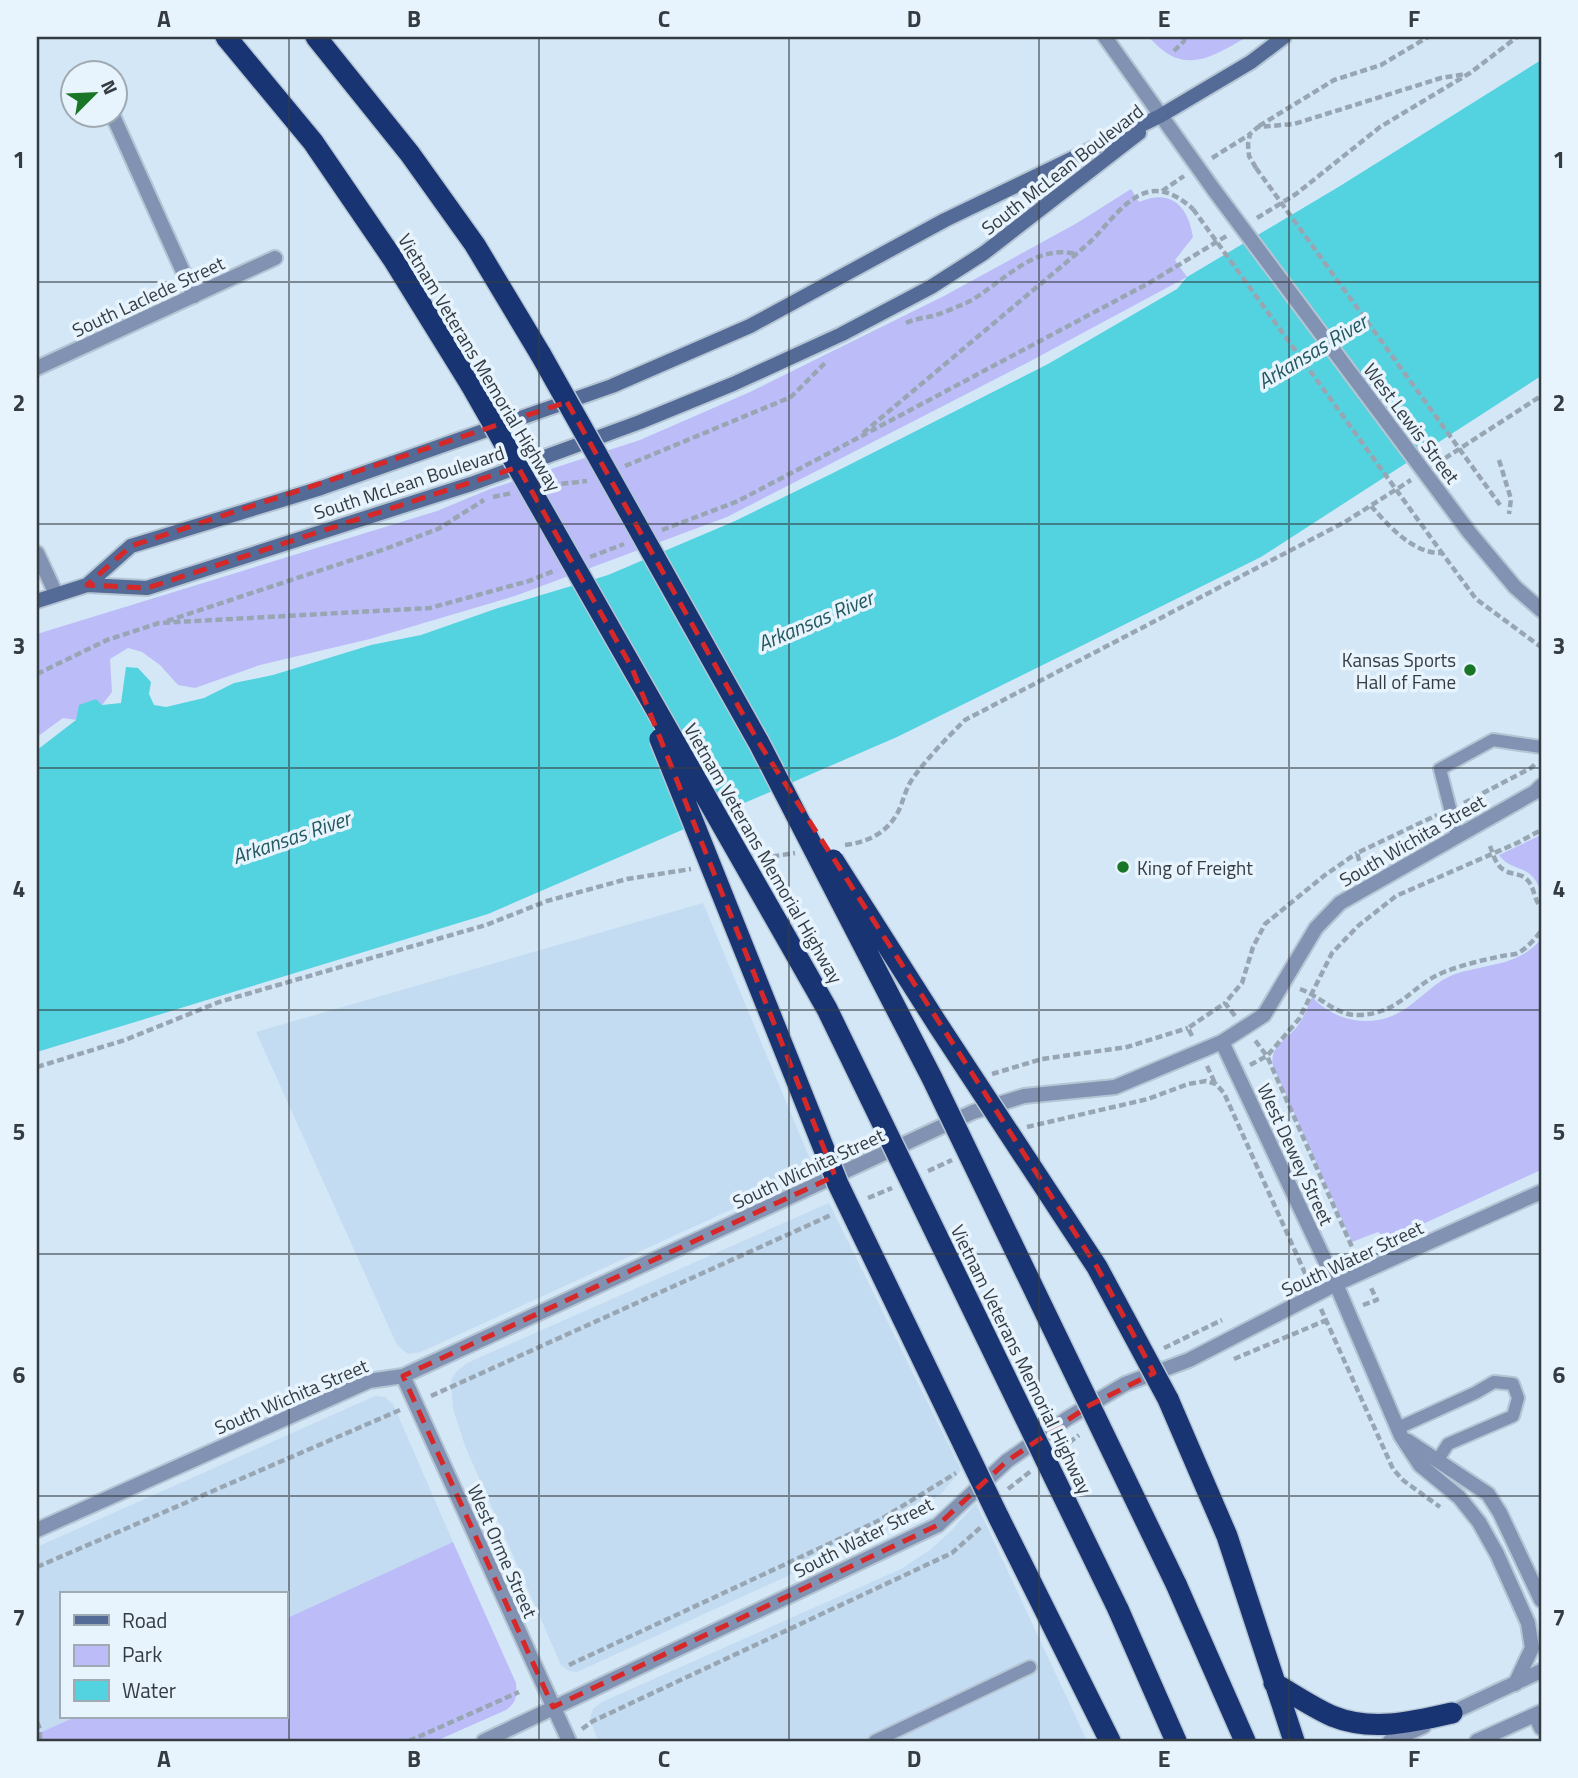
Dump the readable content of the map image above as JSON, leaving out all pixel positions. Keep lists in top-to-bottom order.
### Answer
{
  "streets": {
    "highway": ["Vietnam Veterans Memorial Highway"],
    "main road": ["South McLean Boulevard"],
    "street": [
      "South Laclede Street",
      "West Lewis Street",
      "South Wichita Street",
      "West Dewey Street",
      "South Water Street",
      "West Orme Street"
    ]
  },
  "crossings": [
    ["South McLean Boulevard", "West Lewis Street"],
    ["South Wichita Street", "West Dewey Street"],
    ["South Wichita Street", "West Orme Street"],
    ["West Dewey Street", "South Water Street"],
    ["South Water Street", "West Orme Street"]
  ],
  "water": ["Arkansas River"],
  "places": ["Kansas Sports Hall of Fame", "King of Freight"],
  "legend": ["Road", "Park", "Water"],
  "north": "top right",
  "grid": {
    "columns": [
      "A",
      "B",
      "C",
      "D",
      "E",
      "F"
    ],
    "rows": [
      "1",
      "2",
      "3",
      "4",
      "5",
      "6",
      "7"
    ]
  }
}
